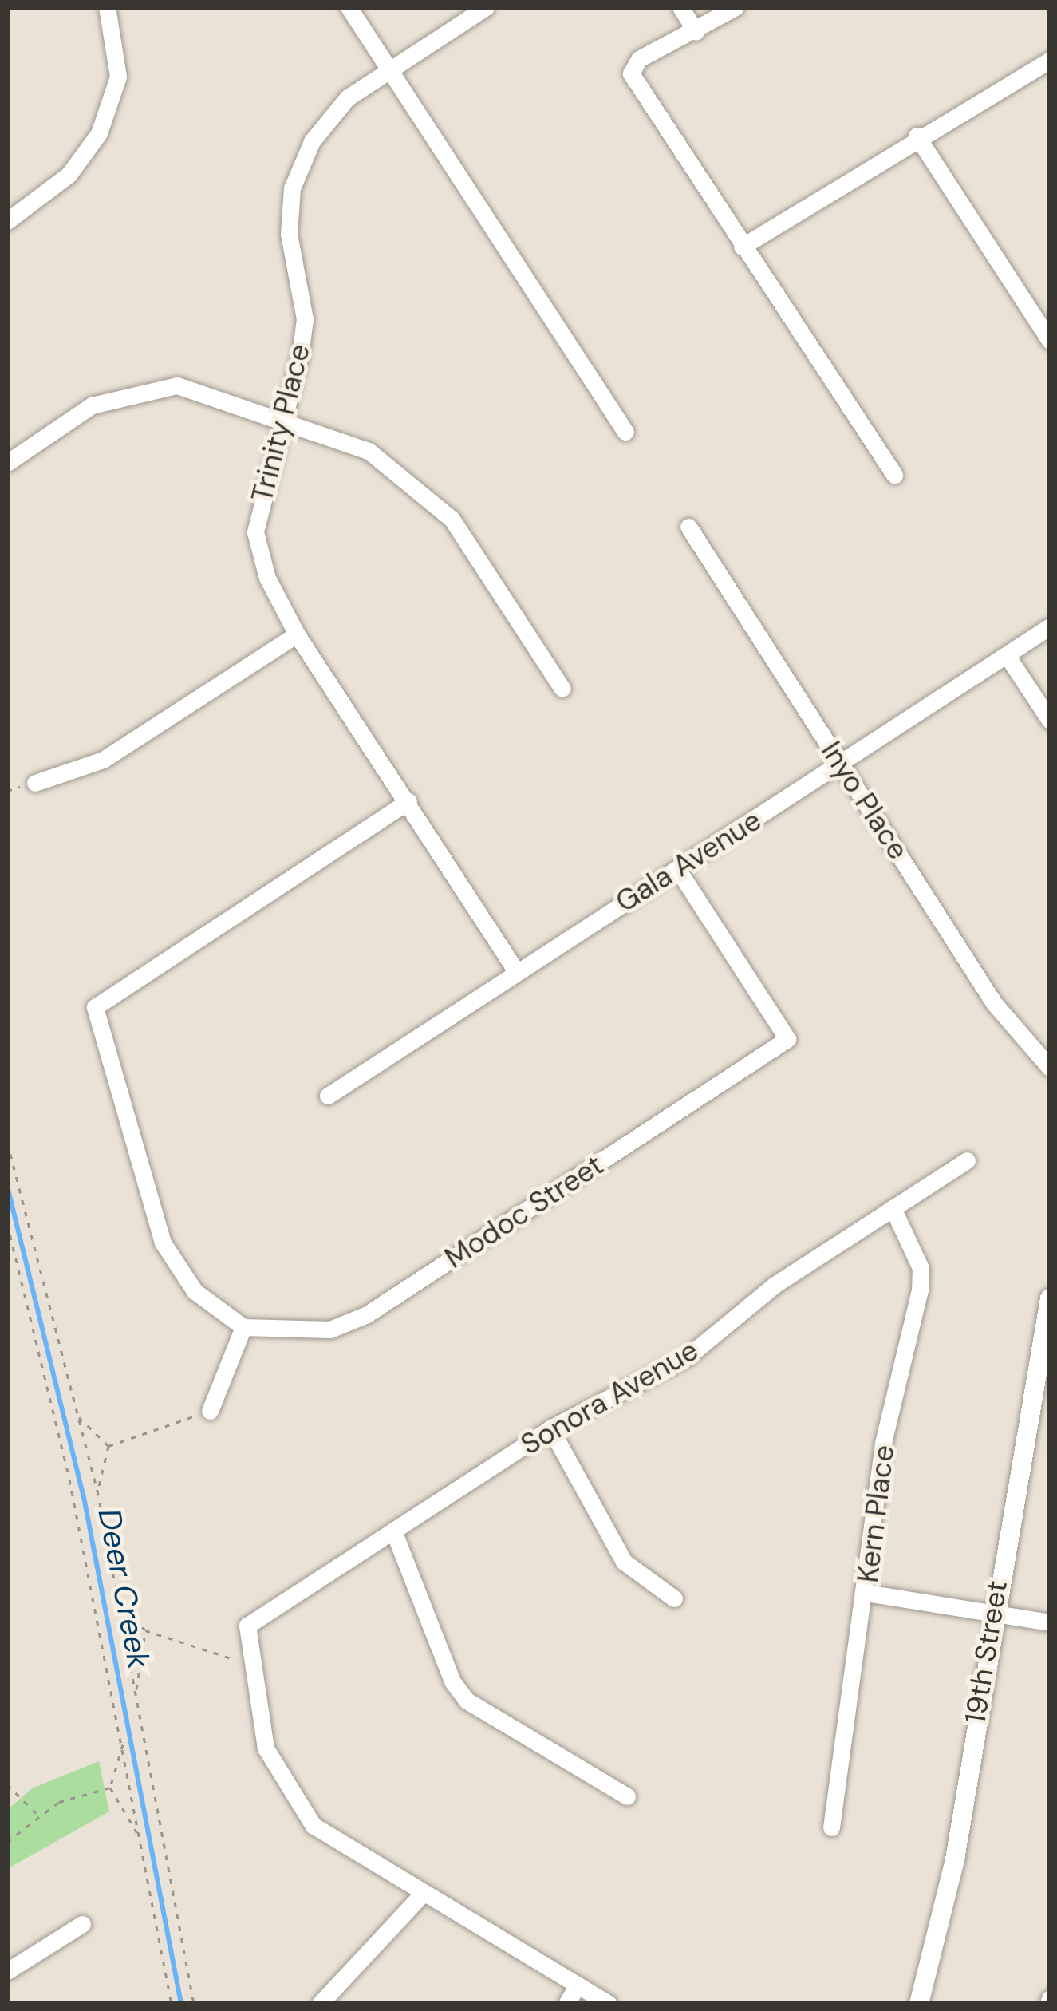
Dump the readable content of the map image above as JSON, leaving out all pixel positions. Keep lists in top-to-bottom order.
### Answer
{
  "streets": {
    "street": [
      "Trinity Place",
      "Inyo Place",
      "Gala Avenue",
      "Modoc Street",
      "Sonora Avenue",
      "Kern Place",
      "19th Street"
    ]
  },
  "crossings": [
    ["Trinity Place", "Gala Avenue"],
    ["Inyo Place", "Gala Avenue"],
    ["Gala Avenue", "Modoc Street"],
    ["Sonora Avenue", "Kern Place"]
  ],
  "water": ["Deer Creek"]
}
